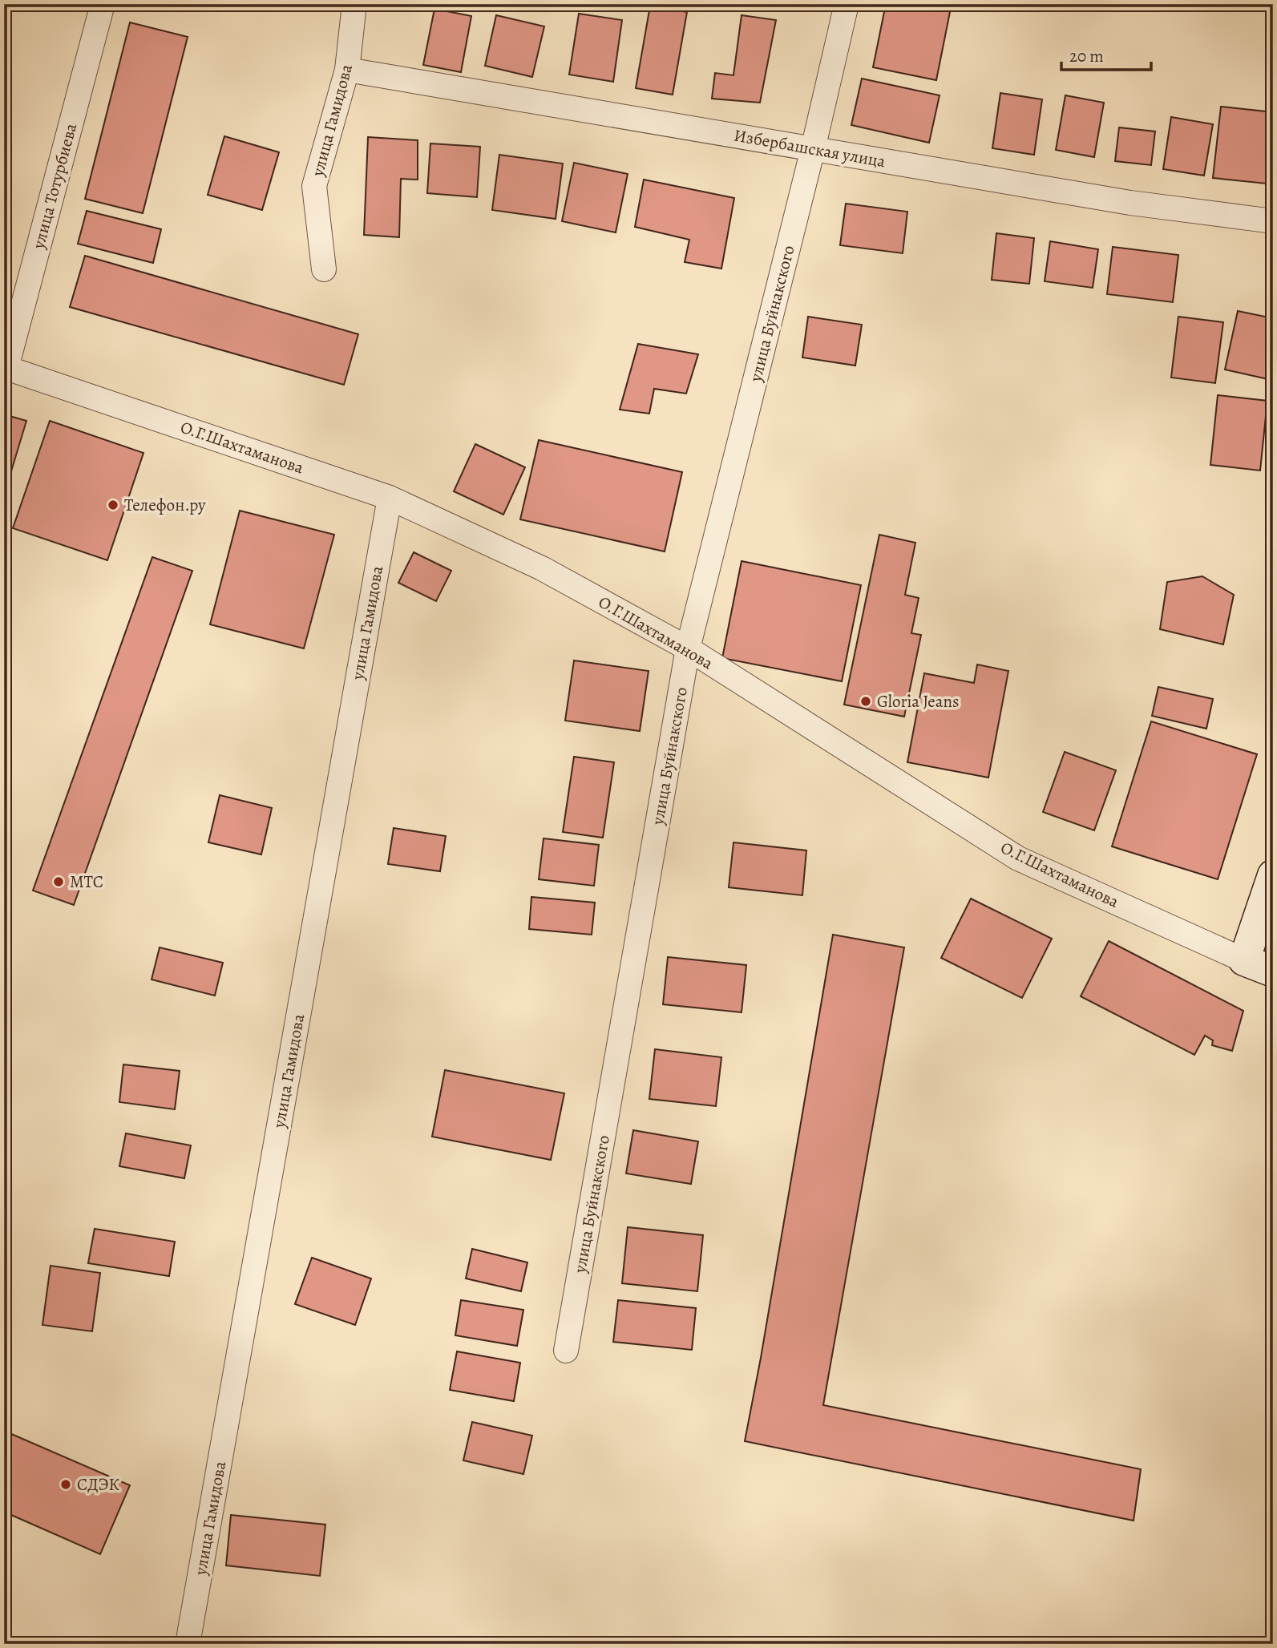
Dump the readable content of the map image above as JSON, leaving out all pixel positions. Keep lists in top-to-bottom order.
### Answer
{
  "streets": {
    "main road": ["О.Г.Шахтаманова"],
    "street": [
      "улица Гамидова",
      "Избербашская улица",
      "улица Тотурбиева",
      "улица Буйнакского"
    ]
  },
  "crossings": [
    ["улица Гамидова", "Избербашская улица"],
    ["улица Гамидова", "О.Г.Шахтаманова"],
    ["Избербашская улица", "улица Буйнакского"],
    ["улица Тотурбиева", "О.Г.Шахтаманова"],
    ["улица Буйнакского", "О.Г.Шахтаманова"]
  ],
  "places": [
    "Телефон.ру",
    "Gloria Jeans",
    "МТС",
    "СДЭК"
  ],
  "scale_bar": "20 m"
}
